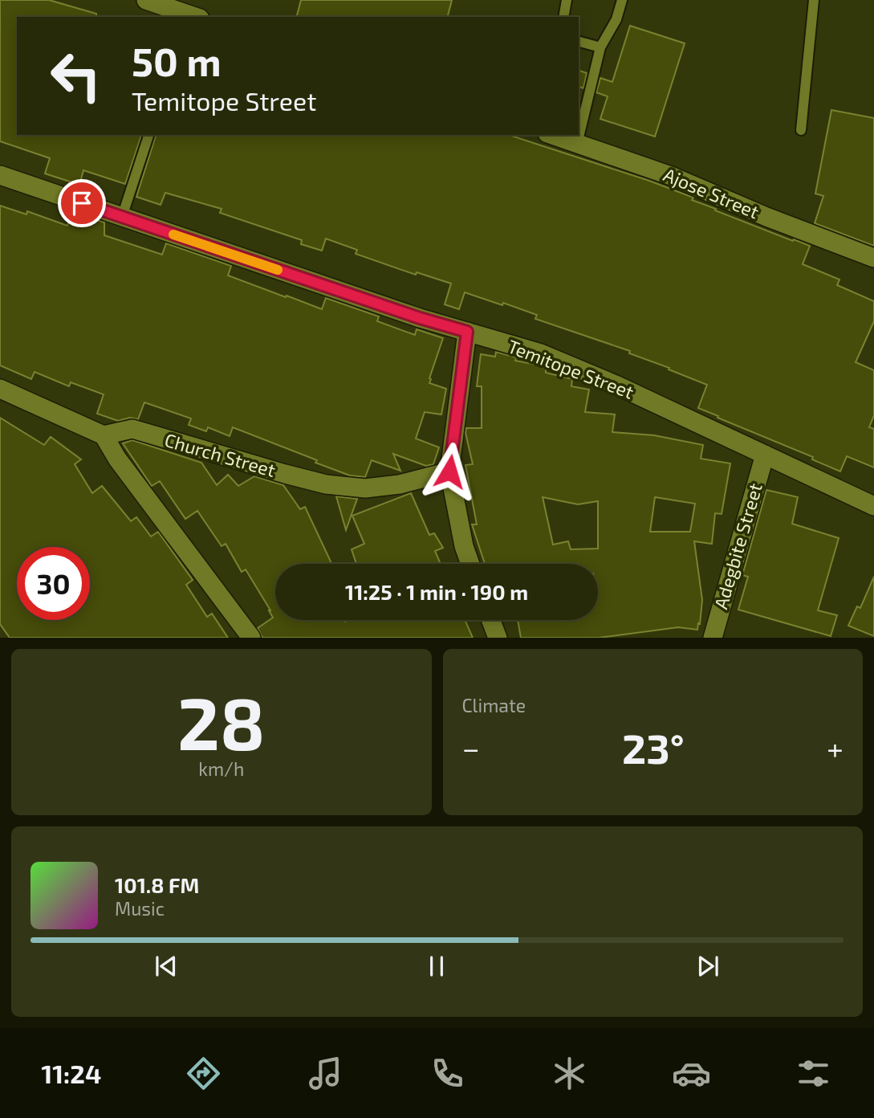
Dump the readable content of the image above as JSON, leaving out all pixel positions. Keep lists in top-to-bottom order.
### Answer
{
  "streets": {
    "street": [
      "Ajose Street",
      "Temitope Street",
      "Church Street",
      "Adegbite Street"
    ]
  },
  "crossings": [
    ["Temitope Street", "Adegbite Street"]
  ],
  "page": {
    "turn": ["50 m", "Temitope Street"],
    "limit": "30",
    "trip": "11:25 · 1 min · 190 m",
    "tile": [
      ["28", "km/h"],
      "Climate"
    ],
    "heat": ["−", "23°", "+"],
    "song": ["101.8 FM", "Music"],
    "tabs": "11:24"
  }
}
